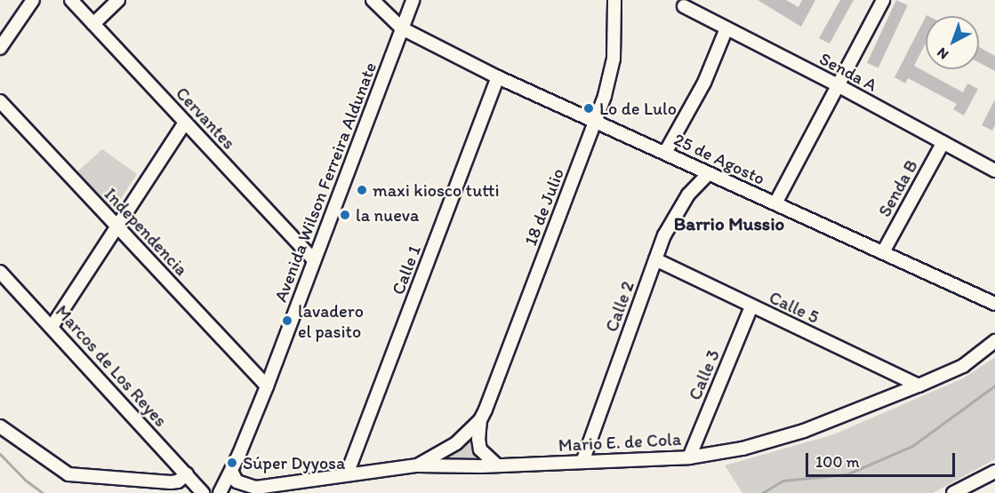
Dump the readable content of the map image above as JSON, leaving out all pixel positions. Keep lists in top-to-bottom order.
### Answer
{
  "streets": {
    "street": [
      "Senda A",
      "Cervantes",
      "25 de Agosto",
      "Avenida Wilson Ferreira Aldunate",
      "Senda B",
      "18 de Julio",
      "Independencia",
      "Calle 1",
      "Calle 2",
      "Calle 5",
      "Marcos de Los Reyes",
      "Calle 3",
      "Mario E. de Cola"
    ]
  },
  "crossings": [
    ["Senda A", "Senda B"],
    ["Cervantes", "Avenida Wilson Ferreira Aldunate"],
    ["25 de Agosto", "Avenida Wilson Ferreira Aldunate"],
    ["25 de Agosto", "Senda B"],
    ["25 de Agosto", "18 de Julio"],
    ["25 de Agosto", "Calle 1"],
    ["25 de Agosto", "Calle 2"],
    ["Avenida Wilson Ferreira Aldunate", "Independencia"],
    ["18 de Julio", "Mario E. de Cola"],
    ["Calle 1", "Mario E. de Cola"],
    ["Calle 2", "Calle 5"],
    ["Calle 2", "Mario E. de Cola"],
    ["Calle 5", "Calle 3"],
    ["Calle 5", "Mario E. de Cola"],
    ["Calle 3", "Mario E. de Cola"]
  ],
  "districts": ["Barrio Mussio"],
  "places": [
    "Lo de Lulo",
    "maxi kiosco tutti",
    "la nueva",
    "lavadero el pasito",
    "Súper Dyyosa"
  ],
  "scale_bar": "100 m",
  "north": "bottom left"
}
